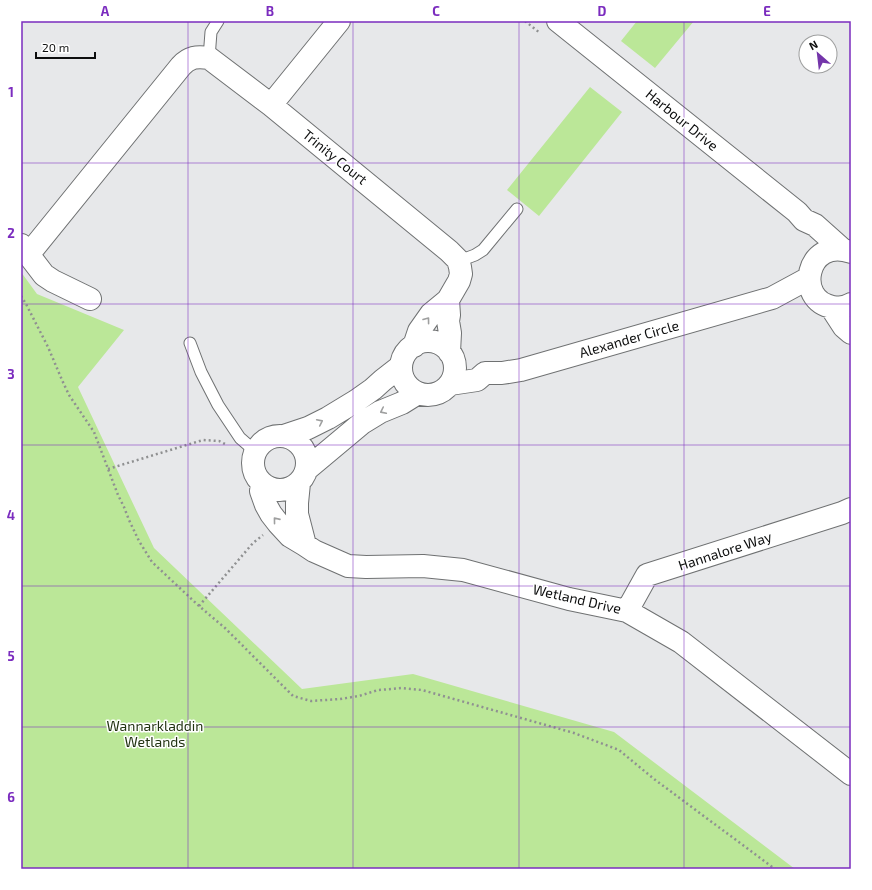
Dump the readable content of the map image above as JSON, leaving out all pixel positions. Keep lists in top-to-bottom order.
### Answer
{
  "streets": {
    "street": [
      "Harbour Drive",
      "Trinity Court",
      "Alexander Circle",
      "Hannalore Way",
      "Wetland Drive"
    ]
  },
  "crossings": [
    ["Harbour Drive", "Alexander Circle"],
    ["Hannalore Way", "Wetland Drive"]
  ],
  "parks": ["Wannarkladdin Wetlands"],
  "scale_bar": "20 m",
  "north": "top left",
  "grid": {
    "columns": [
      "A",
      "B",
      "C",
      "D",
      "E"
    ],
    "rows": [
      "1",
      "2",
      "3",
      "4",
      "5",
      "6"
    ]
  }
}
